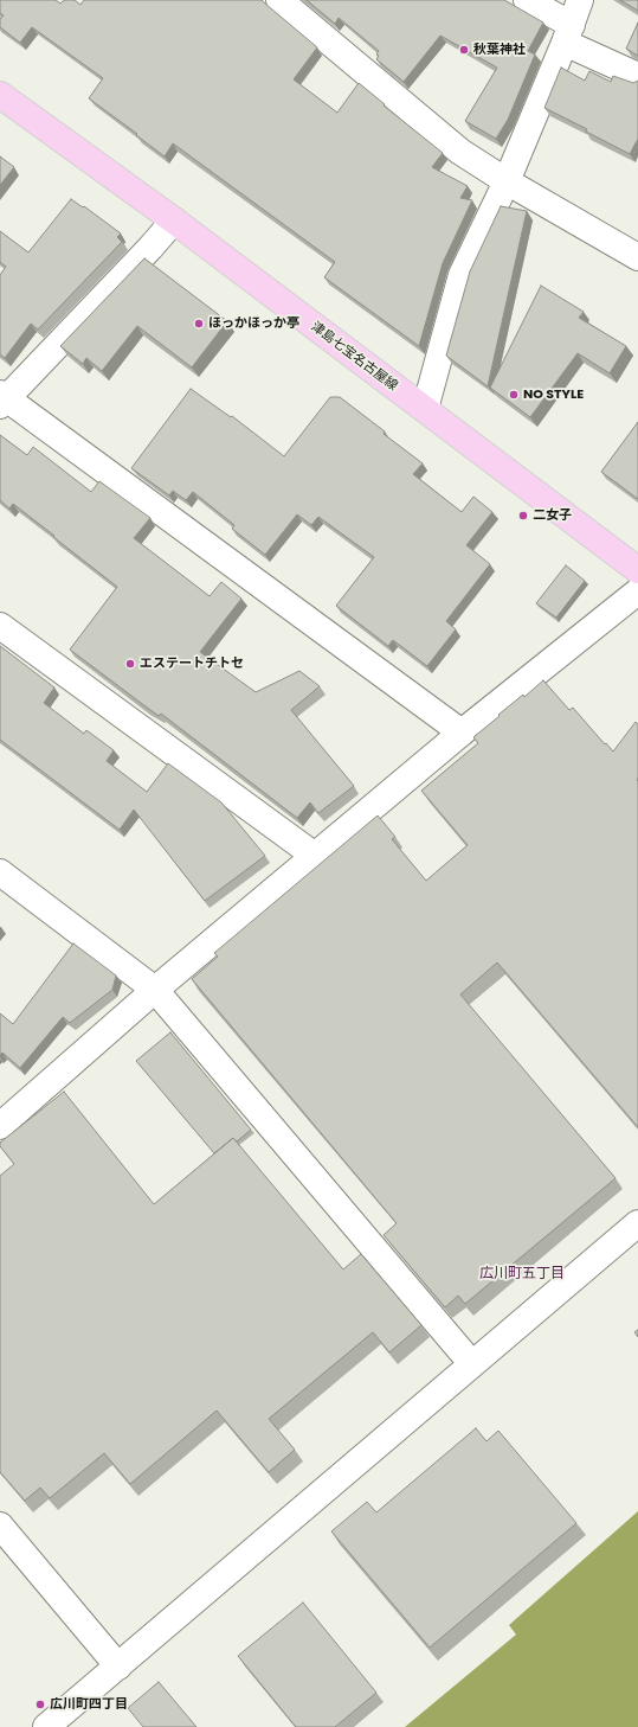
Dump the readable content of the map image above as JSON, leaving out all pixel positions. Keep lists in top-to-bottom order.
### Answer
{
  "streets": {
    "main road": ["津島七宝名古屋線"]
  },
  "districts": ["広川町五丁目"],
  "places": [
    "秋葉神社",
    "ほっかほっか亭",
    "NO STYLE",
    "二女子",
    "エステートチトセ",
    "広川町四丁目"
  ]
}
